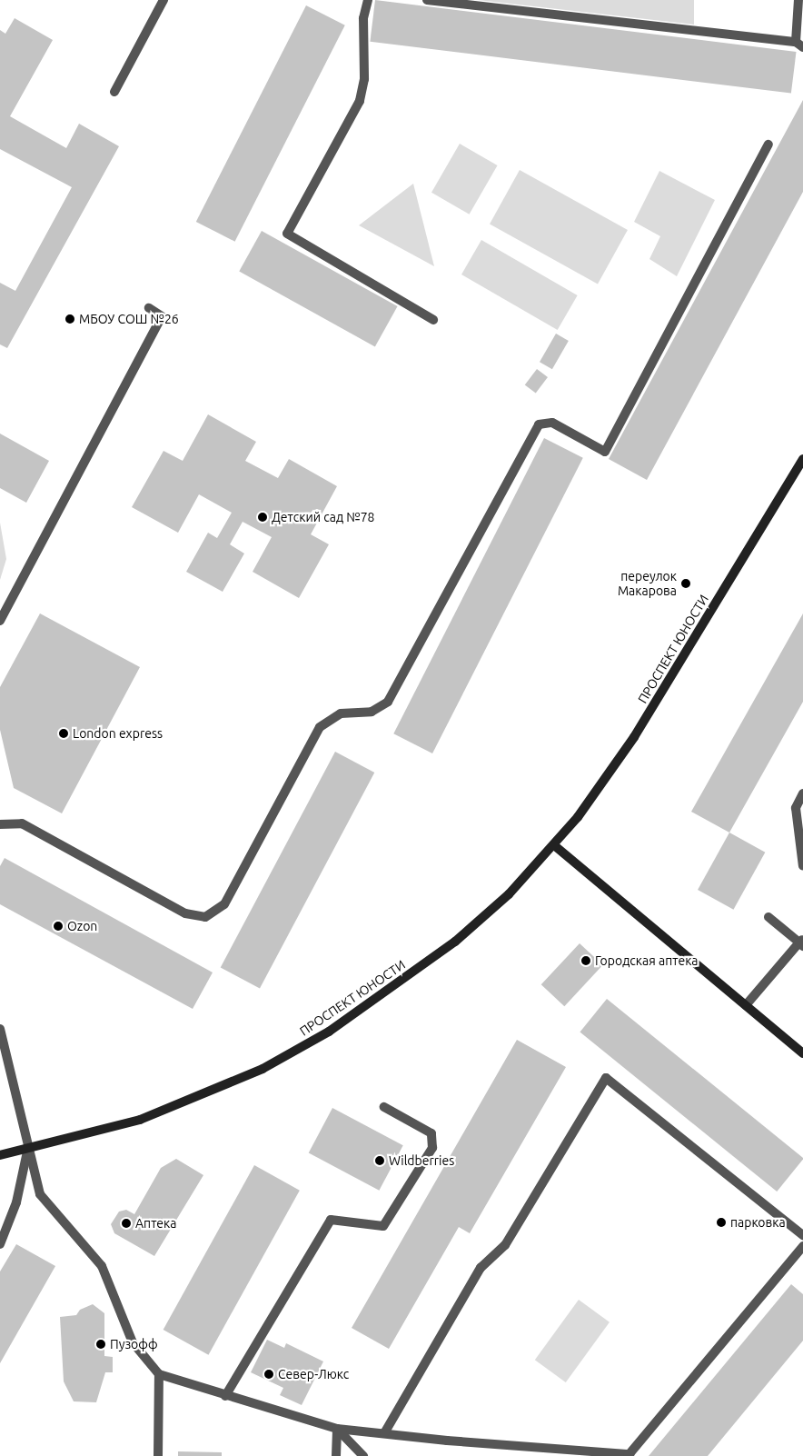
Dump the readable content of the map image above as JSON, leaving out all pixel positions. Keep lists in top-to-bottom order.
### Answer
{
  "streets": {
    "main road": ["ПРОСПЕКТ ЮНОСТИ"]
  },
  "places": [
    "МБОУ СОШ №26",
    "Детский сад №78",
    "переулок Макарова",
    "London express",
    "Ozon",
    "Городская аптека",
    "Wildberries",
    "парковка",
    "Аптека",
    "Пузофф",
    "Север-Люкс"
  ]
}
